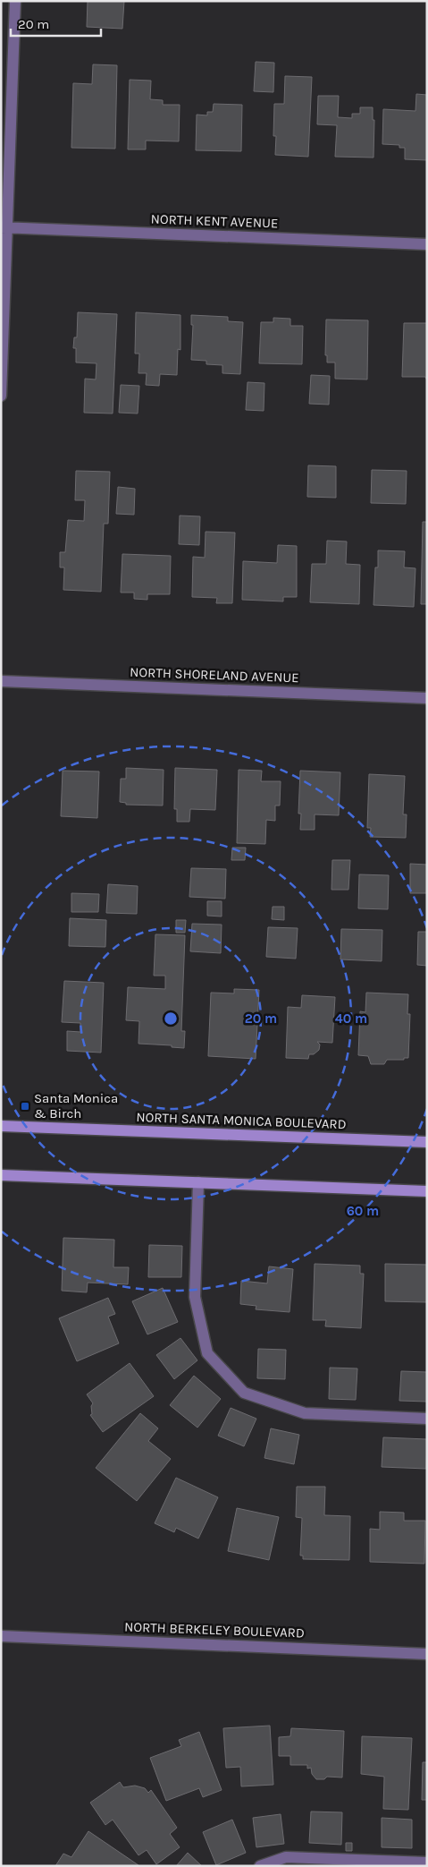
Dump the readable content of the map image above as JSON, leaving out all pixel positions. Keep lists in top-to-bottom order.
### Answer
{
  "streets": {
    "street": [
      "NORTH KENT AVENUE",
      "NORTH SHORELAND AVENUE",
      "NORTH SANTA MONICA BOULEVARD",
      "NORTH BERKELEY BOULEVARD"
    ]
  },
  "places": {
    "transit": ["Santa Monica & Birch"]
  },
  "scale_bar": "20 m",
  "rings": ["20 m", "40 m", "60 m"]
}
